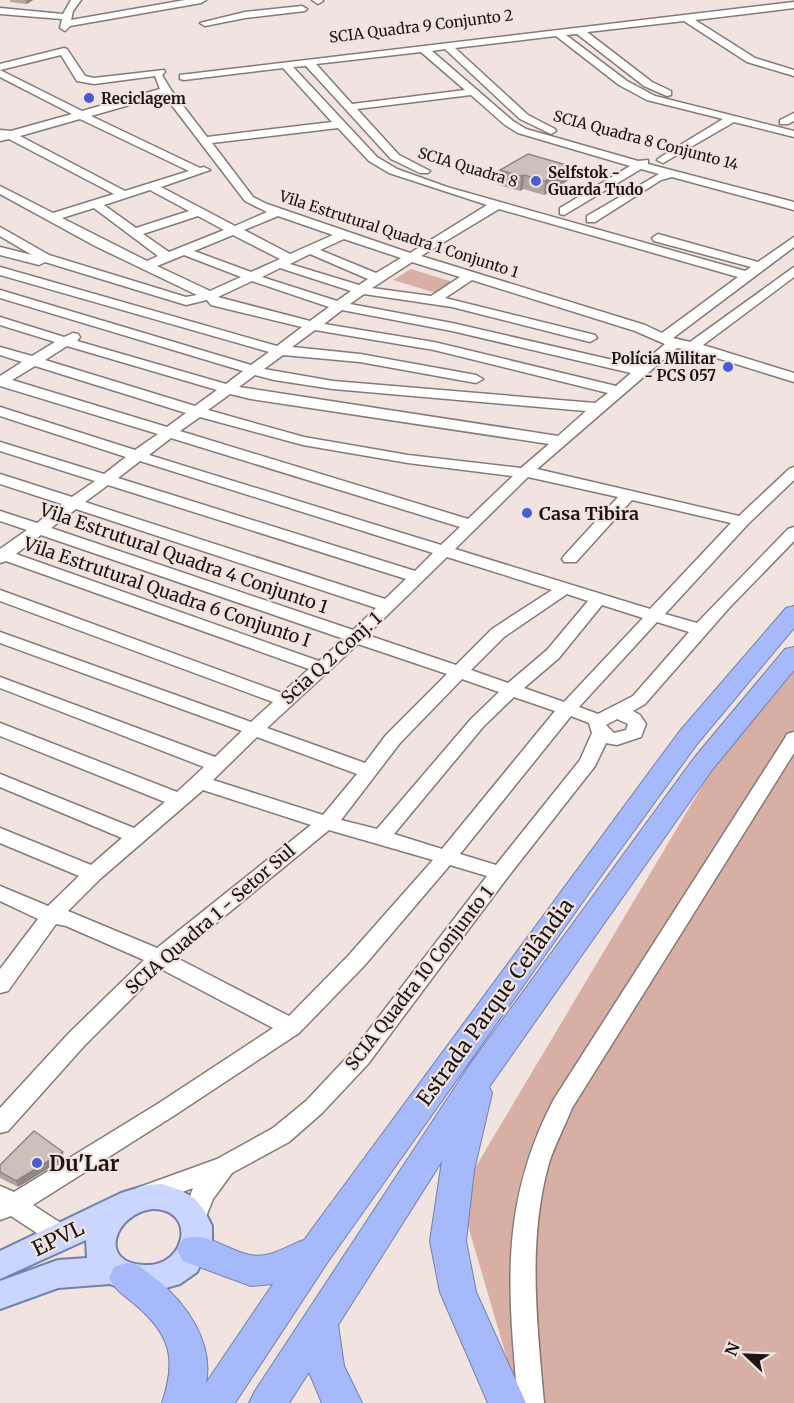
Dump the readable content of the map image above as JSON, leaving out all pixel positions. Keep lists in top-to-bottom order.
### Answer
{
  "streets": {
    "highway": ["Estrada Parque Ceilândia"],
    "main road": ["EPVL"],
    "street": [
      "SCIA Quadra 9 Conjunto 2",
      "SCIA Quadra 8 Conjunto 14",
      "SCIA Quadra 8",
      "Vila Estrutural Quadra 1 Conjunto 1",
      "Vila Estrutural Quadra 4 Conjunto 1",
      "Vila Estrutural Quadra 6 Conjunto I",
      "Scia Q 2 Conj. 1",
      "SCIA Quadra 1 - Setor Sul",
      "SCIA Quadra 10 Conjunto 1"
    ]
  },
  "crossings": [
    ["SCIA Quadra 8", "Scia Q 2 Conj. 1"],
    ["Vila Estrutural Quadra 1 Conjunto 1", "Scia Q 2 Conj. 1"],
    ["Vila Estrutural Quadra 4 Conjunto 1", "Scia Q 2 Conj. 1"],
    ["Vila Estrutural Quadra 4 Conjunto 1", "SCIA Quadra 1 - Setor Sul"],
    ["Vila Estrutural Quadra 4 Conjunto 1", "SCIA Quadra 10 Conjunto 1"],
    ["Vila Estrutural Quadra 6 Conjunto I", "Scia Q 2 Conj. 1"],
    ["SCIA Quadra 10 Conjunto 1", "EPVL"]
  ],
  "places": [
    "Reciclagem",
    "Selfstok - Guarda Tudo",
    "Polícia Militar - PCS 057",
    "Casa Tibira",
    "Du'Lar"
  ],
  "north": "top left"
}
